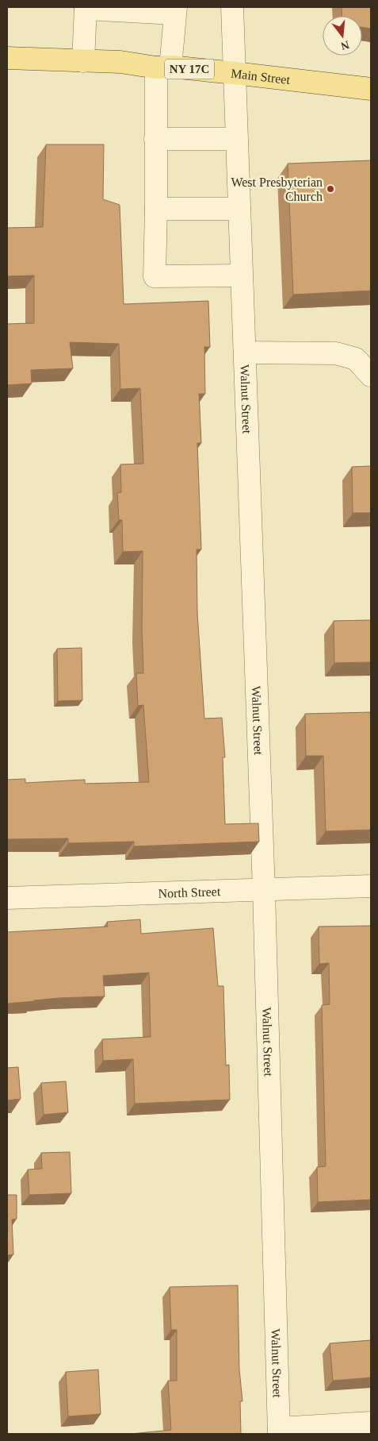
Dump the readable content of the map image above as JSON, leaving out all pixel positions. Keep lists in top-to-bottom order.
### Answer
{
  "streets": {
    "main road": ["NY 17C", "Main Street"],
    "street": ["Walnut Street", "North Street"]
  },
  "crossings": [
    ["Main Street", "Walnut Street"],
    ["Walnut Street", "North Street"]
  ],
  "places": ["West Presbyterian Church"],
  "north": "bottom"
}
